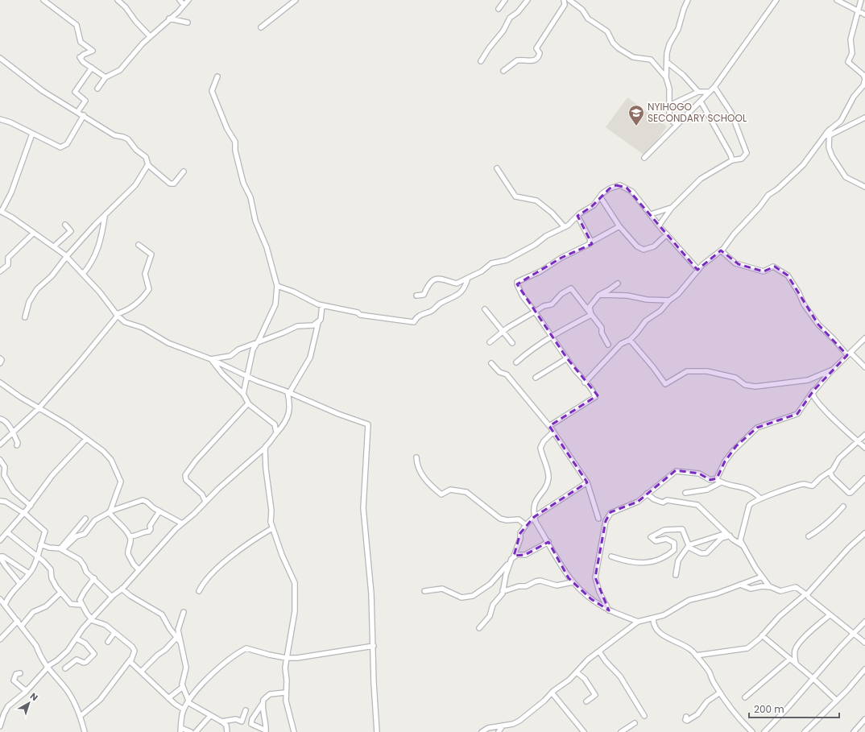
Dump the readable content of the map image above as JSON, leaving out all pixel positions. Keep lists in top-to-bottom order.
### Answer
{
  "places": {
    "school or university": ["NYIHOGO SECONDARY SCHOOL"]
  },
  "scale_bar": "200 m",
  "north": "top right"
}
